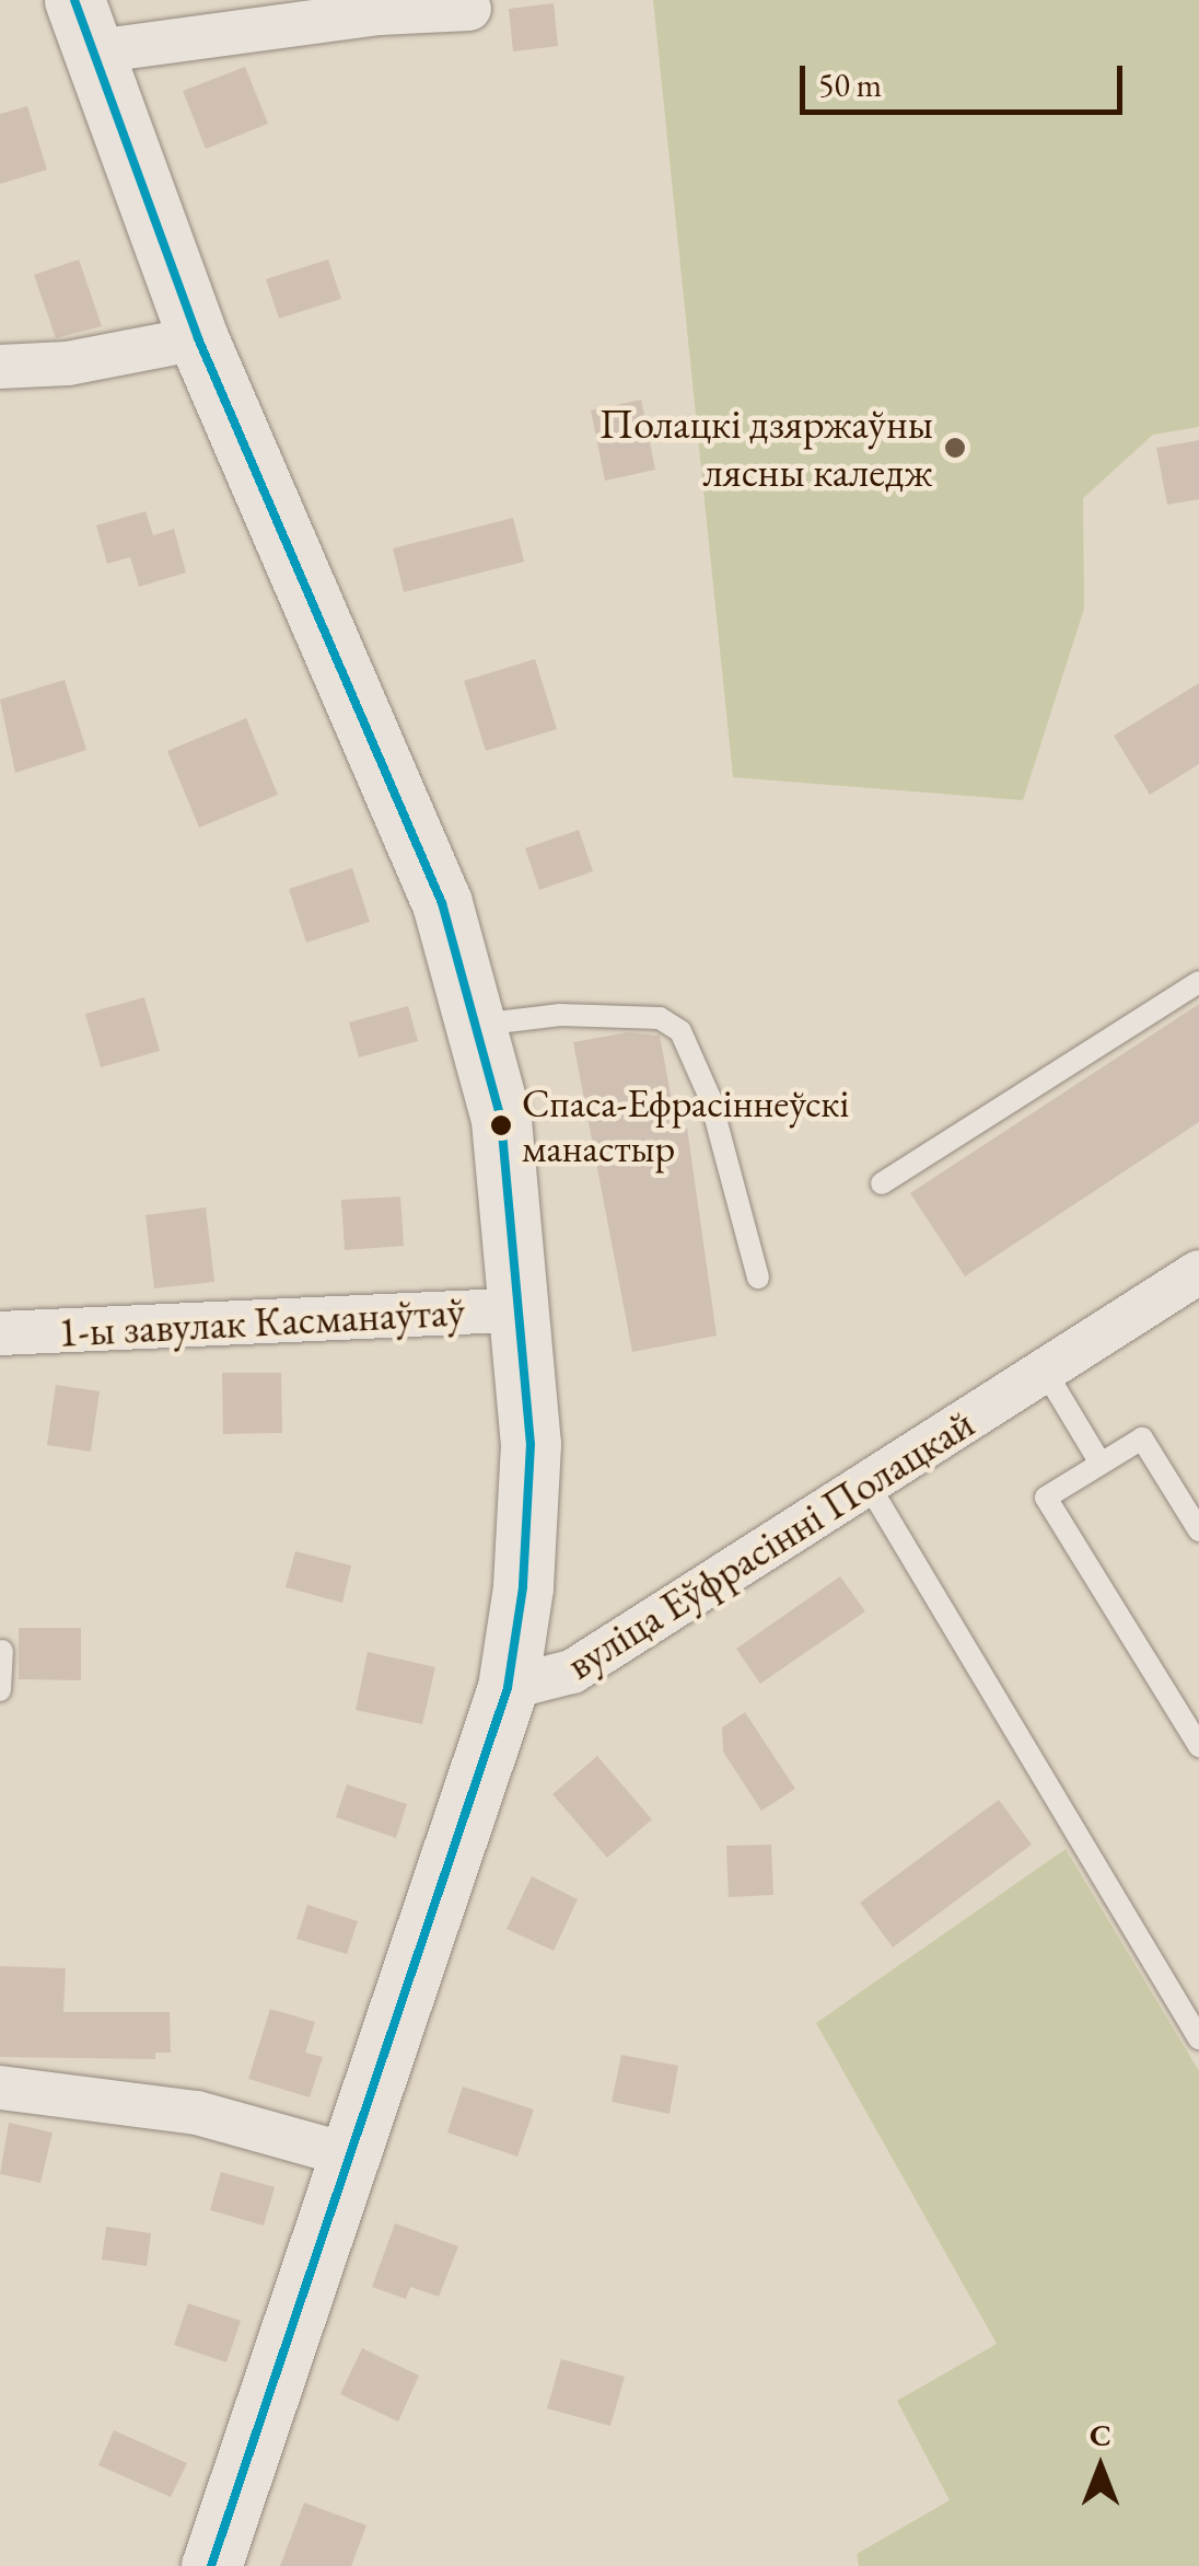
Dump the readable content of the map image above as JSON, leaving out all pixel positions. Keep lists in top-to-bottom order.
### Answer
{
  "streets": {
    "street": ["1-ы завулак Касманаўтаў", "вуліца Еўфрасінні Полацкай"]
  },
  "places": ["Полацкі дзяржаўны лясны каледж", "Спаса-Ефрасіннеўскі манастыр"],
  "scale_bar": "50 m",
  "north": "top"
}
